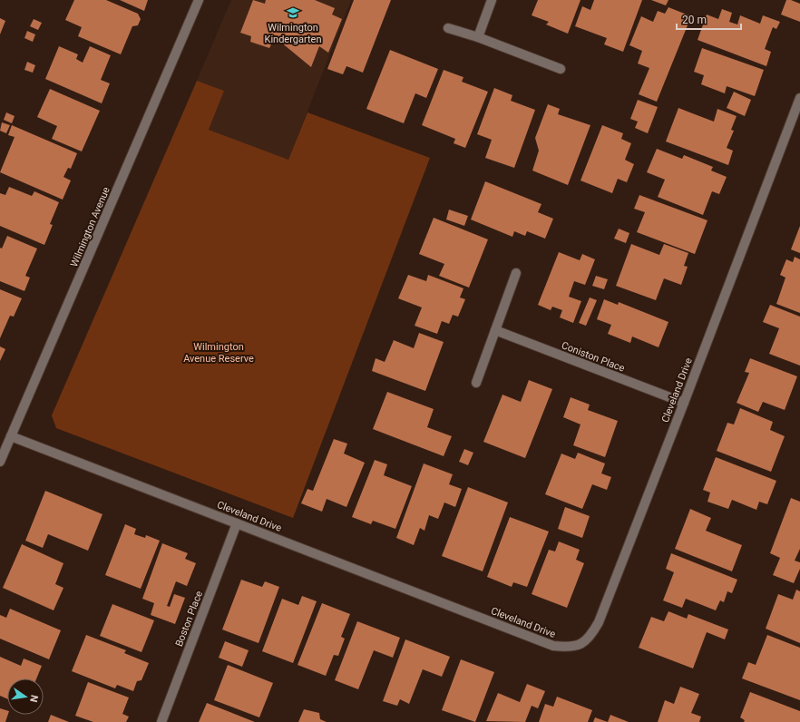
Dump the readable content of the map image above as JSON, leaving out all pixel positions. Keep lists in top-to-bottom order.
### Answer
{
  "streets": {
    "street": [
      "Wilmington Avenue",
      "Coniston Place",
      "Cleveland Drive",
      "Boston Place"
    ]
  },
  "crossings": [
    ["Wilmington Avenue", "Cleveland Drive"],
    ["Coniston Place", "Cleveland Drive"],
    ["Cleveland Drive", "Boston Place"]
  ],
  "parks": ["Wilmington Avenue Reserve"],
  "places": {
    "school or university": ["Wilmington Kindergarten"]
  },
  "scale_bar": "20 m",
  "north": "right"
}
